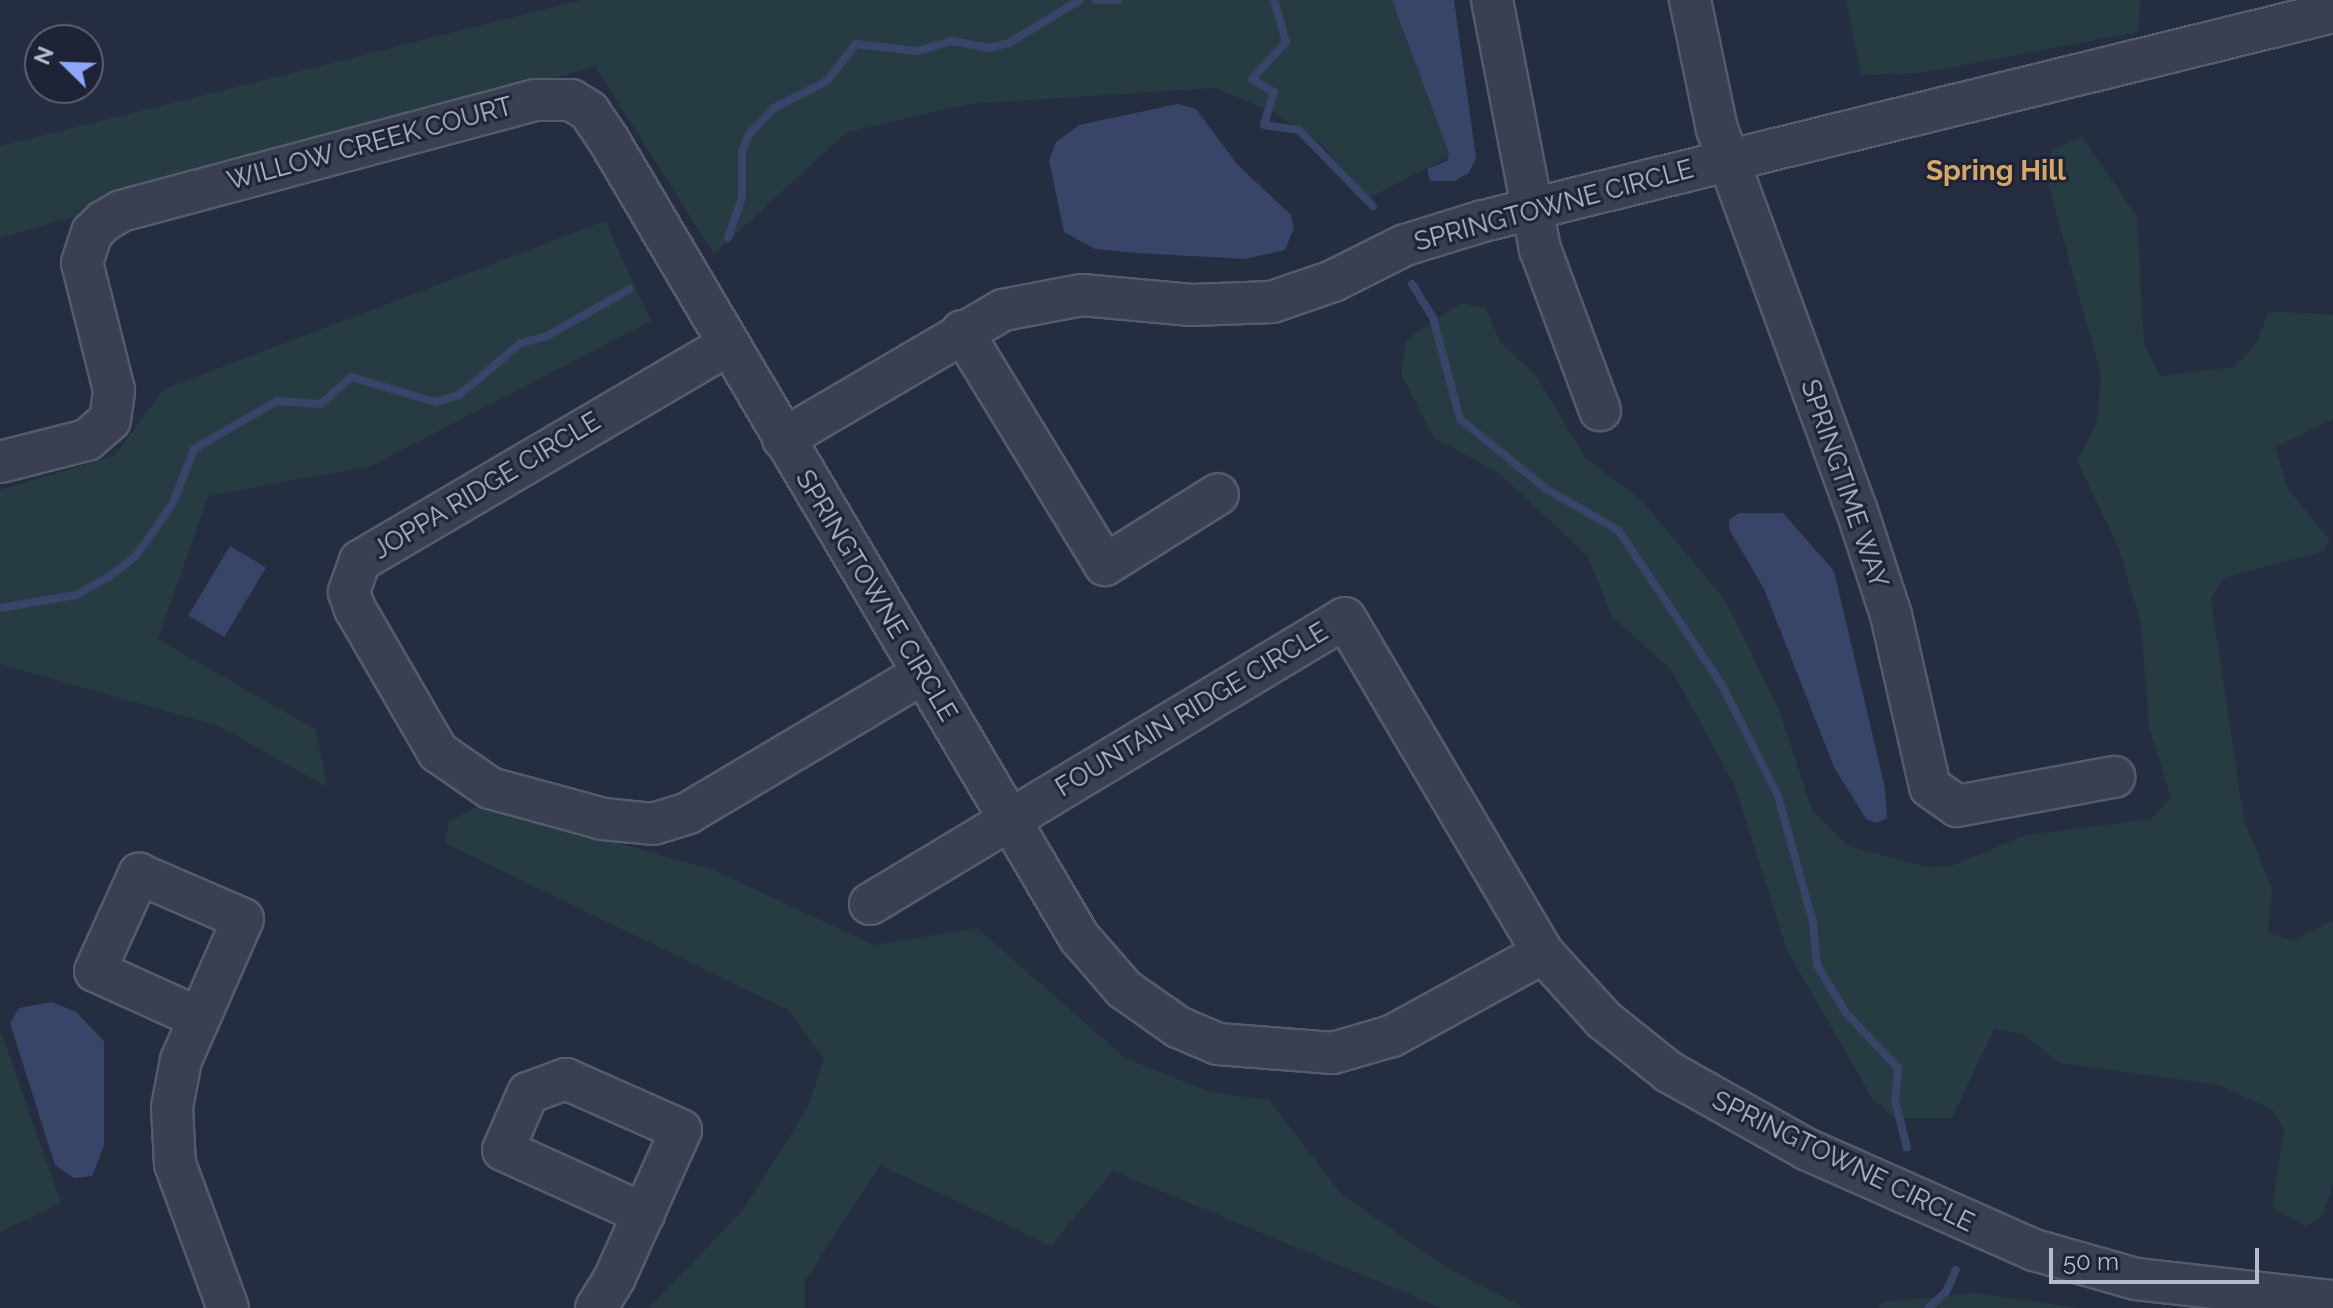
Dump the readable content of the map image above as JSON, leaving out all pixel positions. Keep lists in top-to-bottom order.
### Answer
{
  "streets": {
    "street": [
      "WILLOW CREEK COURT",
      "SPRINGTOWNE CIRCLE",
      "SPRINGTIME WAY",
      "JOPPA RIDGE CIRCLE",
      "FOUNTAIN RIDGE CIRCLE"
    ]
  },
  "crossings": [
    ["WILLOW CREEK COURT", "SPRINGTOWNE CIRCLE"],
    ["WILLOW CREEK COURT", "JOPPA RIDGE CIRCLE"],
    ["SPRINGTOWNE CIRCLE", "SPRINGTIME WAY"],
    ["SPRINGTOWNE CIRCLE", "JOPPA RIDGE CIRCLE"],
    ["SPRINGTOWNE CIRCLE", "FOUNTAIN RIDGE CIRCLE"]
  ],
  "districts": ["Spring Hill"],
  "scale_bar": "50 m",
  "north": "top left"
}
